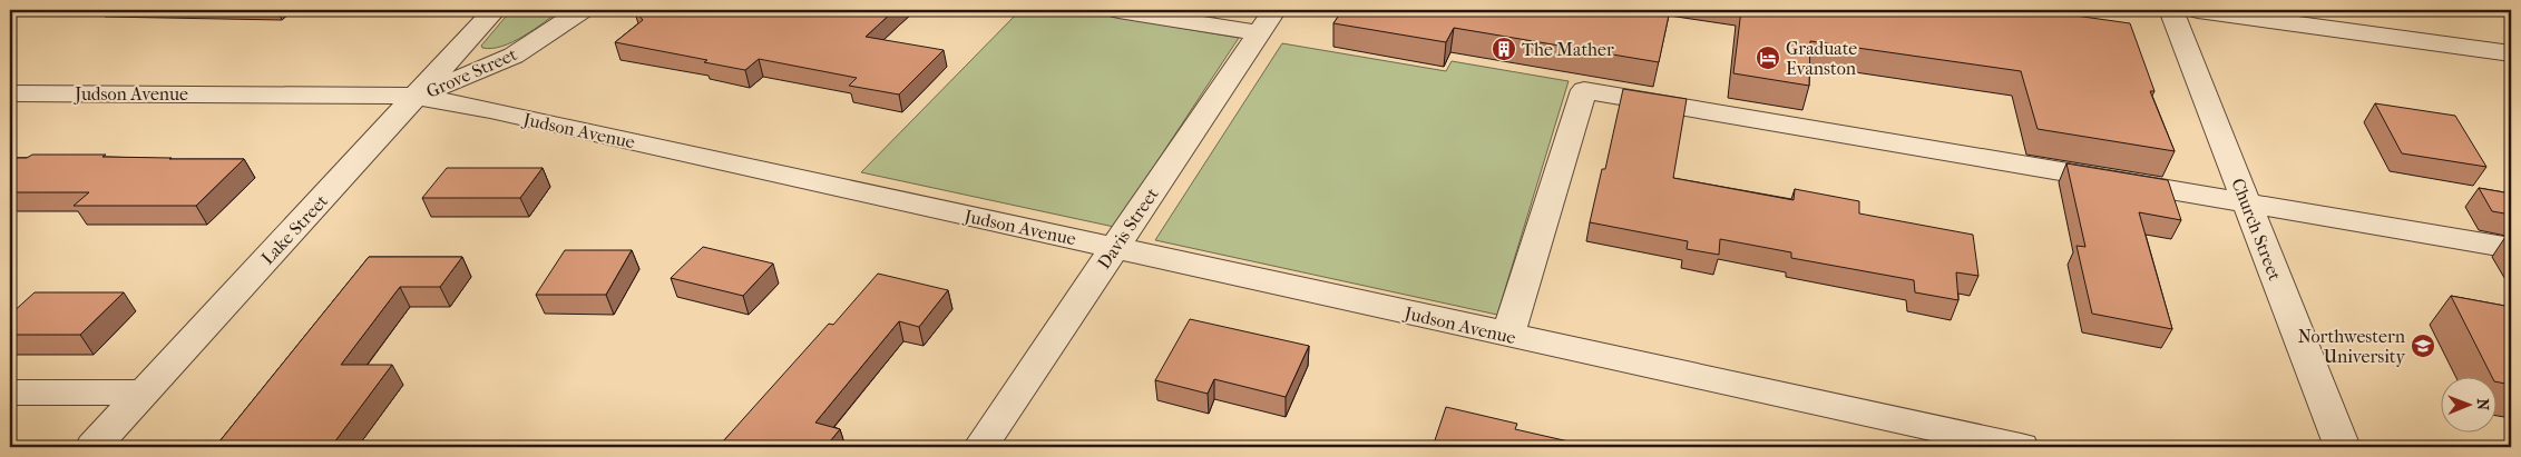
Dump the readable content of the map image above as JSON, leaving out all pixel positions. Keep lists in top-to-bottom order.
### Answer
{
  "streets": {
    "street": [
      "Grove Street",
      "Judson Avenue",
      "Davis Street",
      "Lake Street",
      "Church Street"
    ]
  },
  "crossings": [
    ["Grove Street", "Judson Avenue"],
    ["Grove Street", "Lake Street"],
    ["Judson Avenue", "Davis Street"],
    ["Judson Avenue", "Lake Street"]
  ],
  "places": {
    "building": ["The Mather"],
    "hotel": ["Graduate Evanston"],
    "school or university": ["Northwestern University"]
  },
  "north": "right"
}
